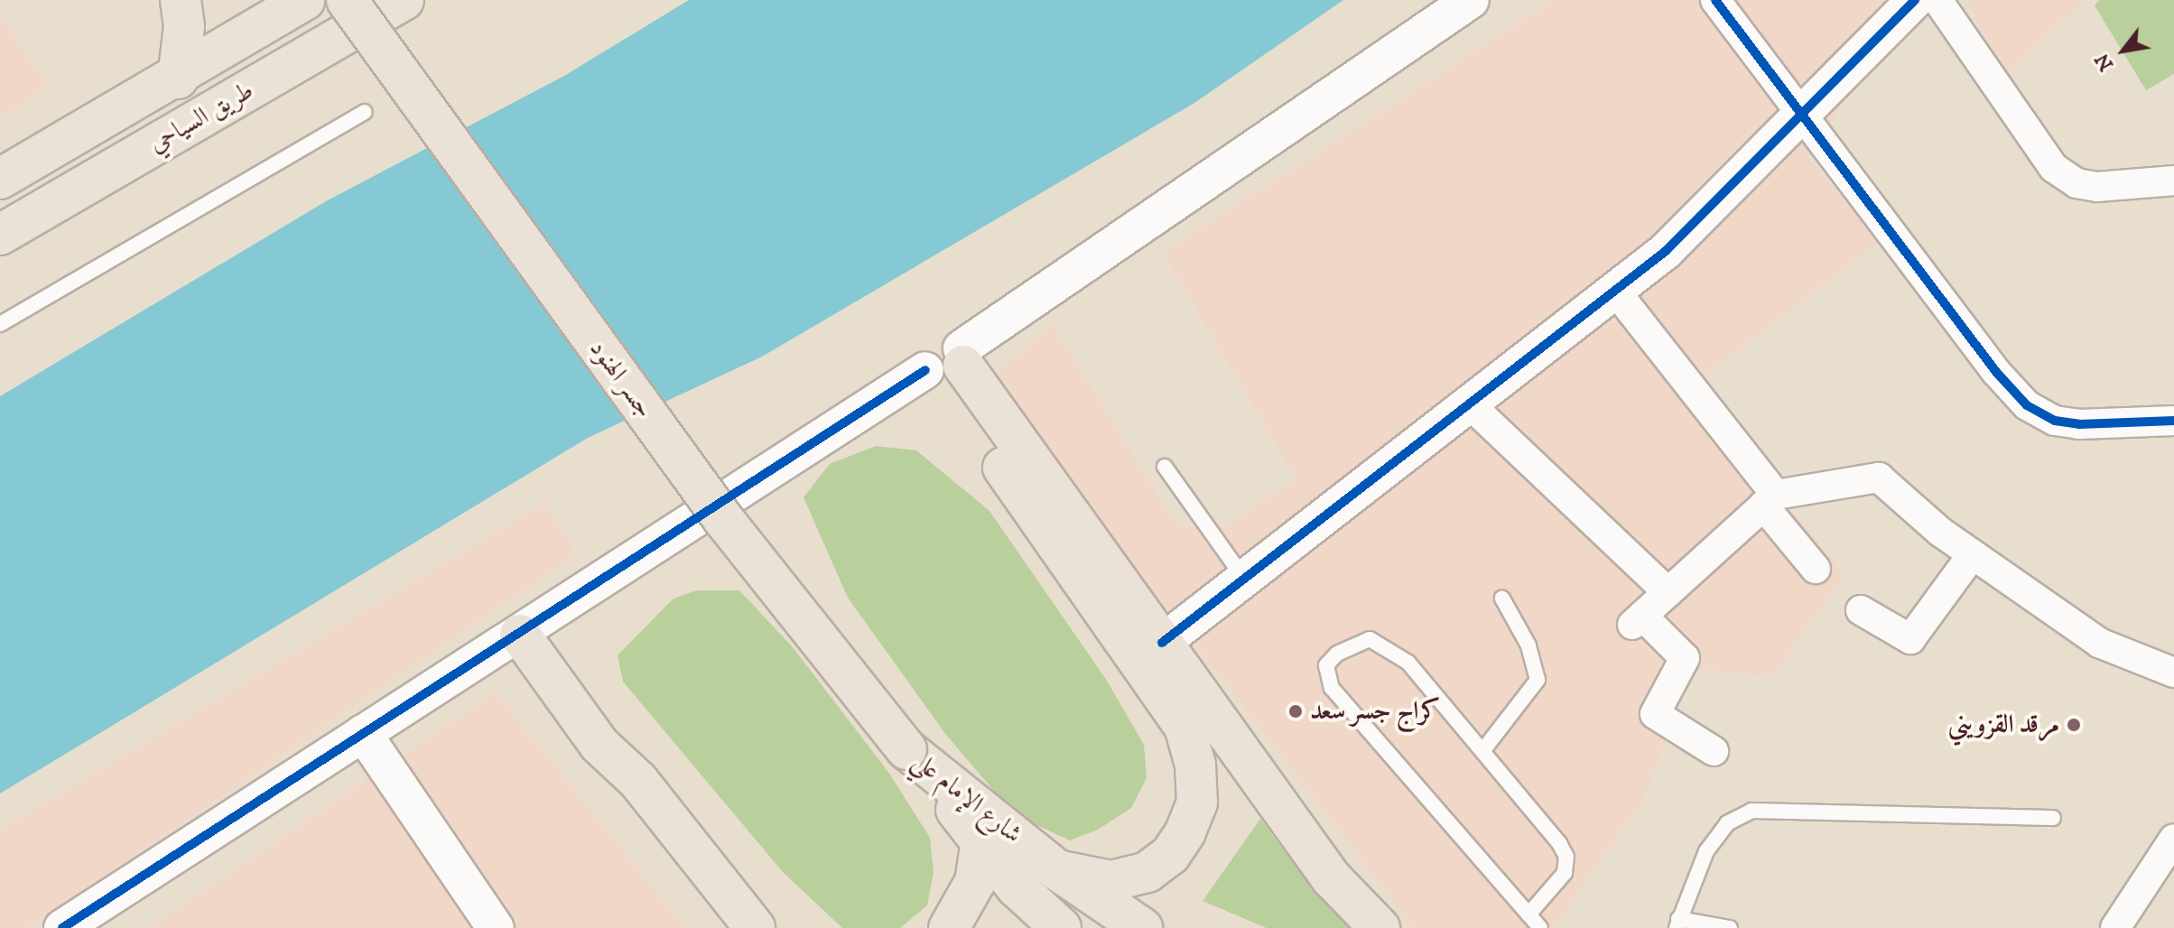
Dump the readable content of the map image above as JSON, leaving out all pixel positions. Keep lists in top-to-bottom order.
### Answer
{
  "streets": {
    "main road": ["طريق السياحي", "جسر الهنود", "شارع الإمام علي"]
  },
  "crossings": [
    ["جسر الهنود", "شارع الإمام علي"]
  ],
  "places": ["كراج جسر سعد", "مرقد القزويني"],
  "north": "bottom left"
}
